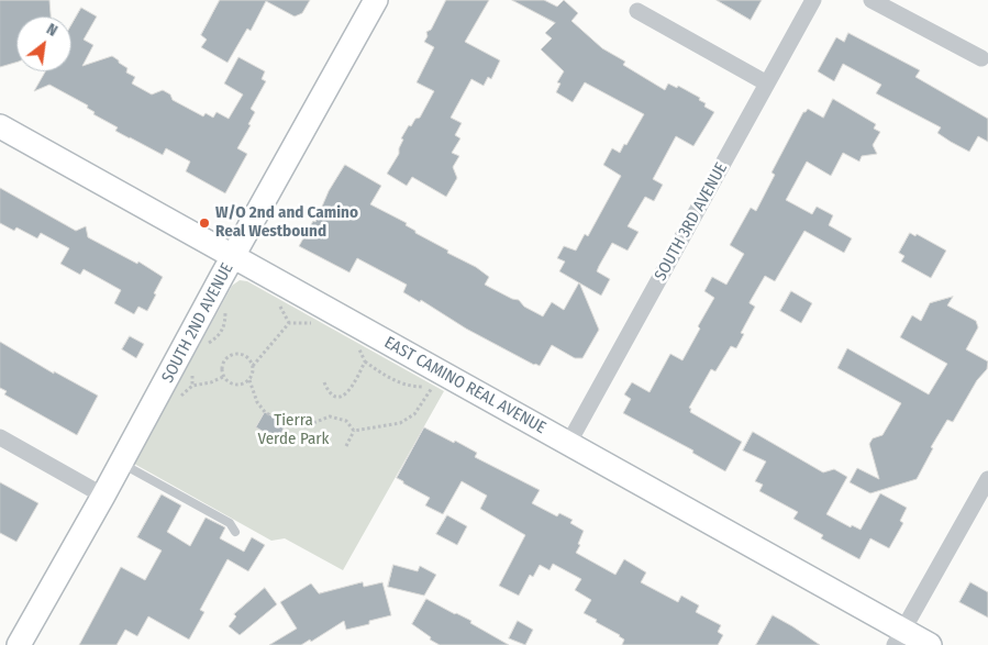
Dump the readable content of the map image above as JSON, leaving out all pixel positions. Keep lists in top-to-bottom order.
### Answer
{
  "streets": {
    "street": ["SOUTH 3RD AVENUE", "SOUTH 2ND AVENUE", "EAST CAMINO REAL AVENUE"]
  },
  "crossings": [
    ["SOUTH 3RD AVENUE", "EAST CAMINO REAL AVENUE"],
    ["SOUTH 2ND AVENUE", "EAST CAMINO REAL AVENUE"]
  ],
  "parks": ["Tierra Verde Park"],
  "places": ["W/O 2nd and Camino Real Westbound"],
  "north": "top right"
}
